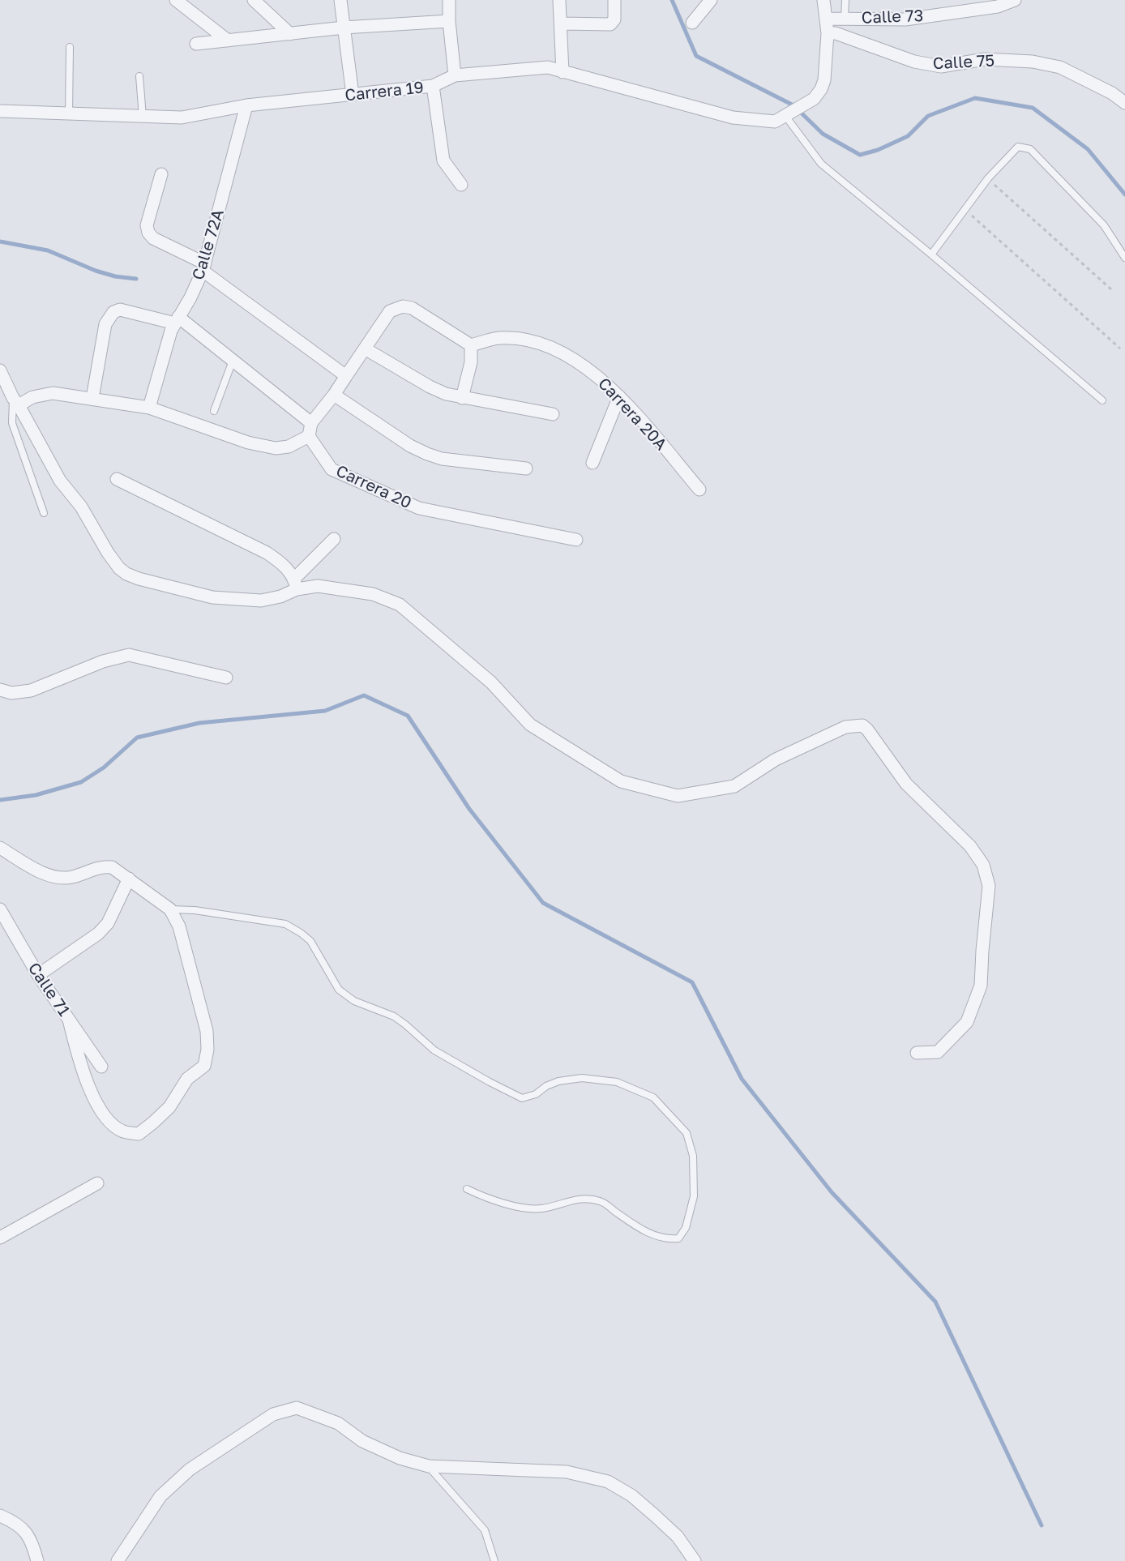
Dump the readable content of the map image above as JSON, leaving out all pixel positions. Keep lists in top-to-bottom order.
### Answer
{
  "streets": {
    "street": [
      "Calle 73",
      "Calle 75",
      "Carrera 19",
      "Calle 72A",
      "Carrera 20A",
      "Carrera 20",
      "Calle 71"
    ]
  },
  "crossings": [
    ["Carrera 19", "Calle 72A"]
  ]
}
